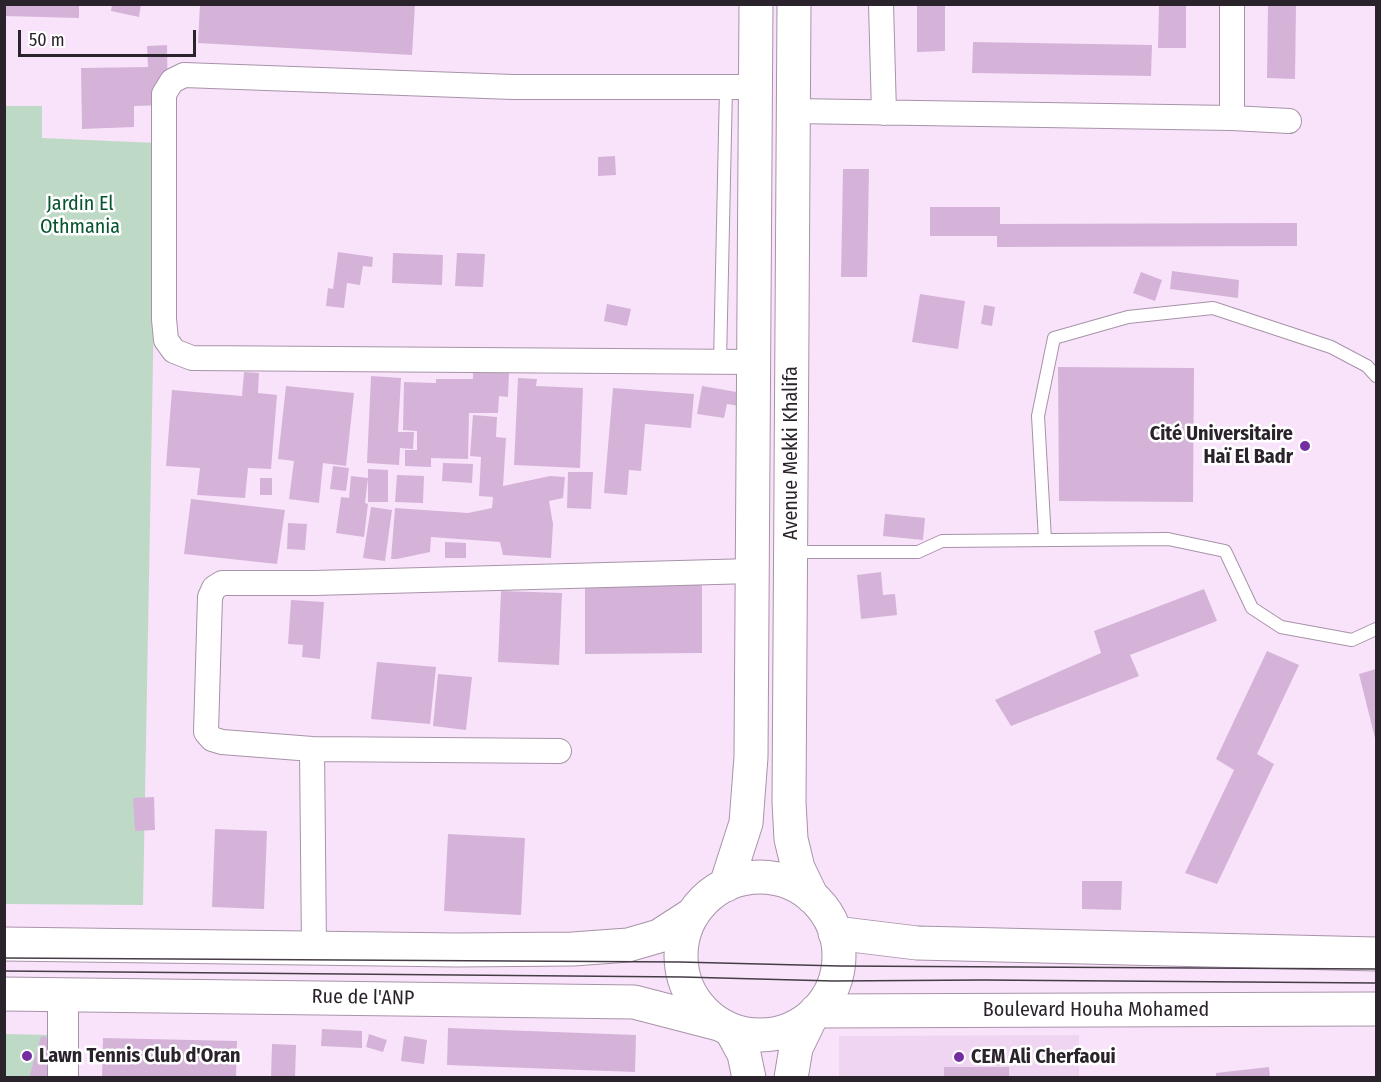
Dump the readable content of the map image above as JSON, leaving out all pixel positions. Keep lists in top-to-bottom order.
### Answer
{
  "streets": {
    "main road": ["Avenue Mekki Khalifa", "Rue de l'ANP", "Boulevard Houha Mohamed"]
  },
  "crossings": [
    ["Avenue Mekki Khalifa", "Rue de l'ANP"],
    ["Avenue Mekki Khalifa", "Boulevard Houha Mohamed"],
    ["Rue de l'ANP", "Boulevard Houha Mohamed"]
  ],
  "parks": ["Jardin El Othmania"],
  "places": ["Cité Universitaire Haï El Badr", "Lawn Tennis Club d'Oran", "CEM Ali Cherfaoui"],
  "scale_bar": "50 m"
}
